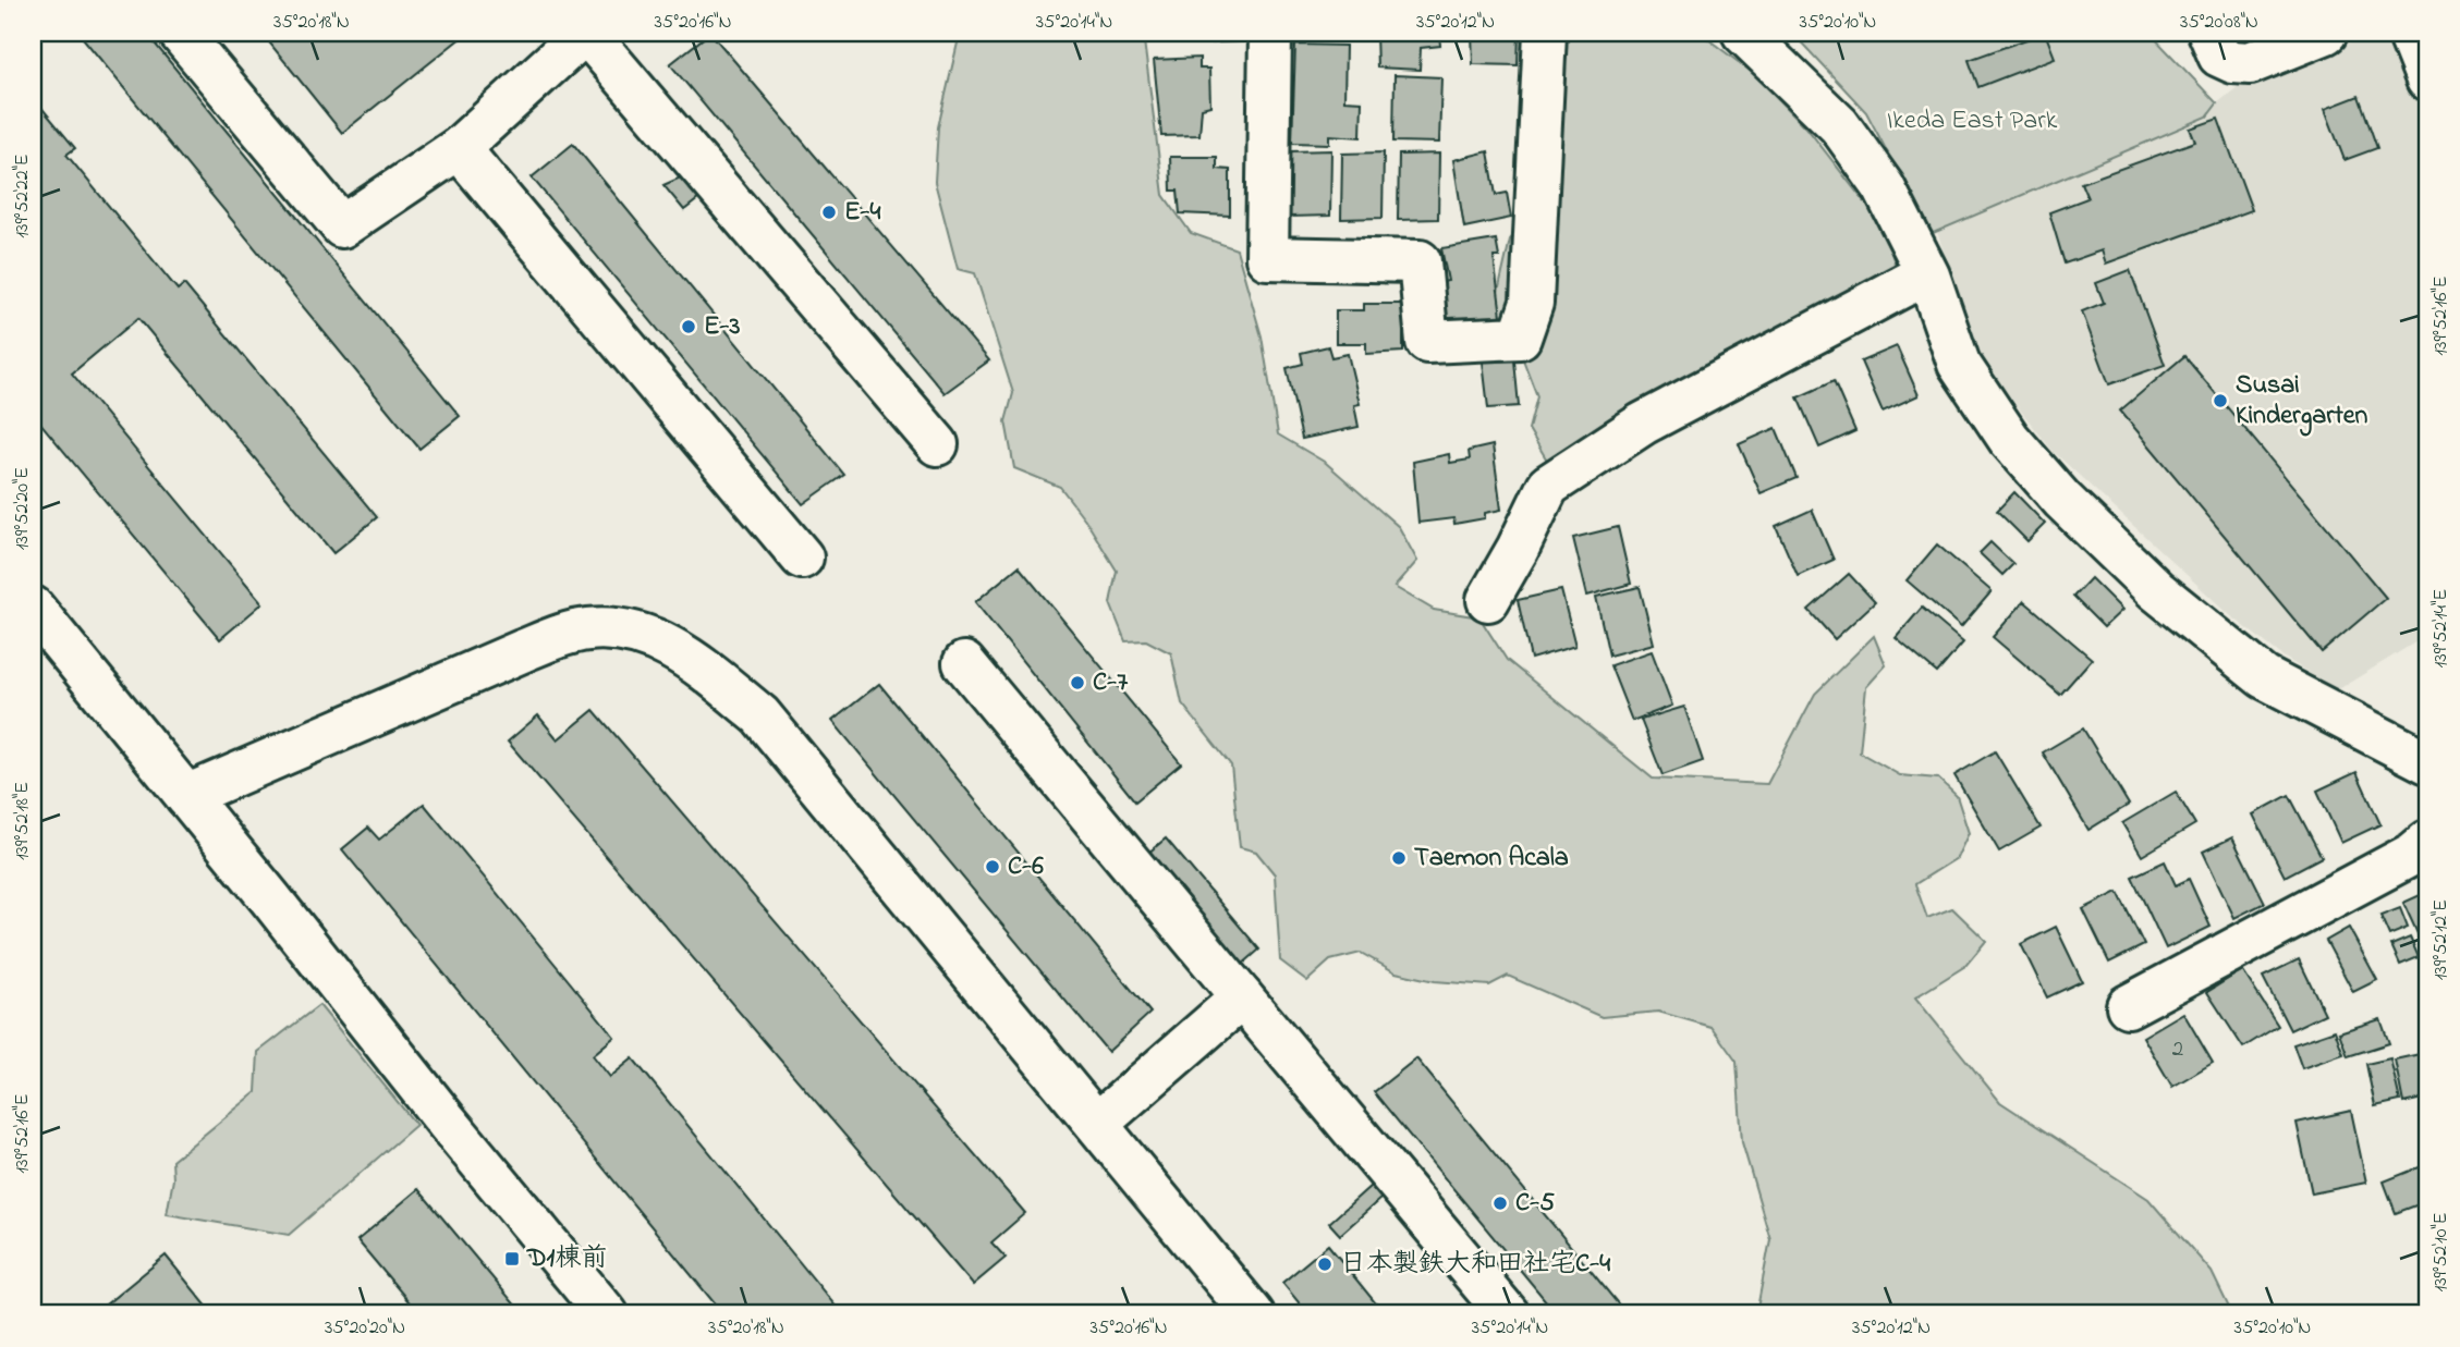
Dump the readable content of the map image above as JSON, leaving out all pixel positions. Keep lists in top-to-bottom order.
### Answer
{
  "parks": ["Ikeda East Park"],
  "places": {
    "other": [
      "E-4",
      "E-3",
      "Susai Kindergarten",
      "C-7",
      "Taemon Acala",
      "C-6",
      "C-5",
      "日本製鉄大和田社宅C-4"
    ],
    "transit": ["D1棟前"]
  },
  "house_numbers": ["2"],
  "coordinates": [
    "35°20'18\"N",
    "35°20'16\"N",
    "35°20'14\"N",
    "35°20'12\"N",
    "35°20'10\"N",
    "35°20'08\"N",
    "139°52'22\"E",
    "139°52'16\"E",
    "139°52'20\"E",
    "139°52'14\"E",
    "139°52'18\"E",
    "139°52'12\"E",
    "139°52'10\"E",
    "35°20'20\"N"
  ]
}
